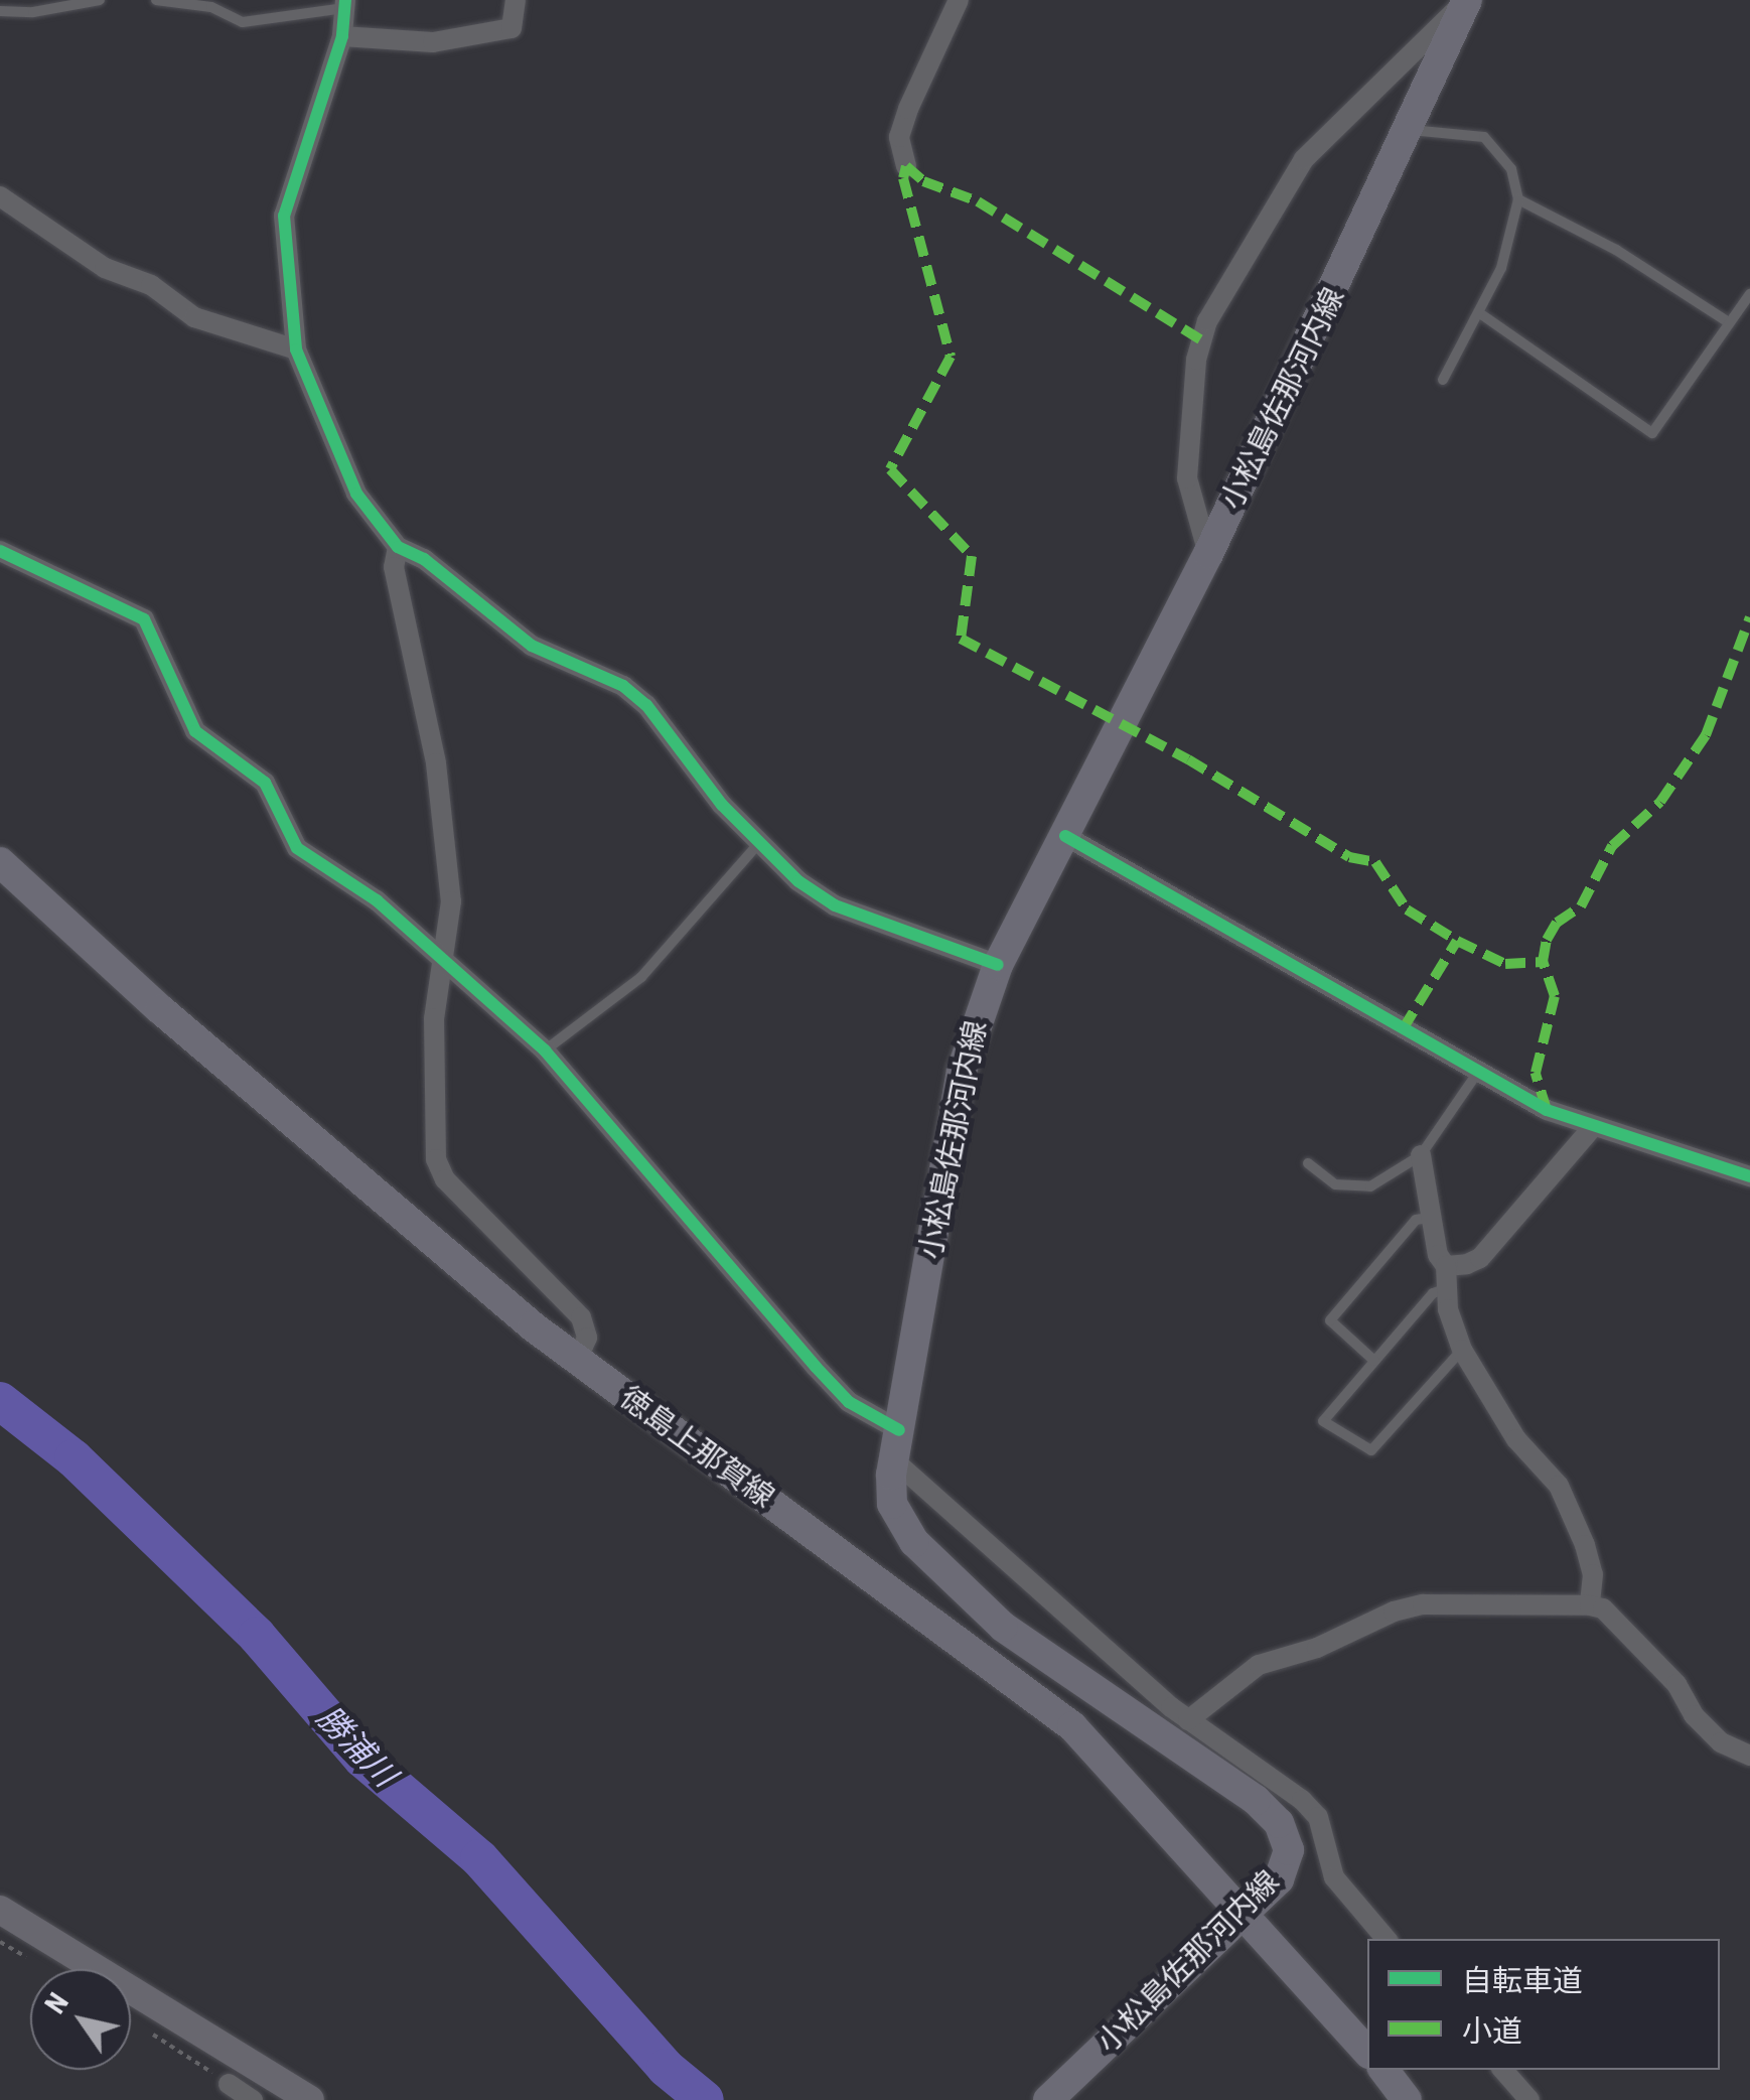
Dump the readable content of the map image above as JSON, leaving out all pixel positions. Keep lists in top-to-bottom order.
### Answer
{
  "streets": {
    "main road": ["小松島佐那河内線", "徳島上那賀線"]
  },
  "crossings": [
    ["小松島佐那河内線", "徳島上那賀線"]
  ],
  "water": ["勝浦川"],
  "legend": ["自転車道", "小道"],
  "north": "top left"
}
